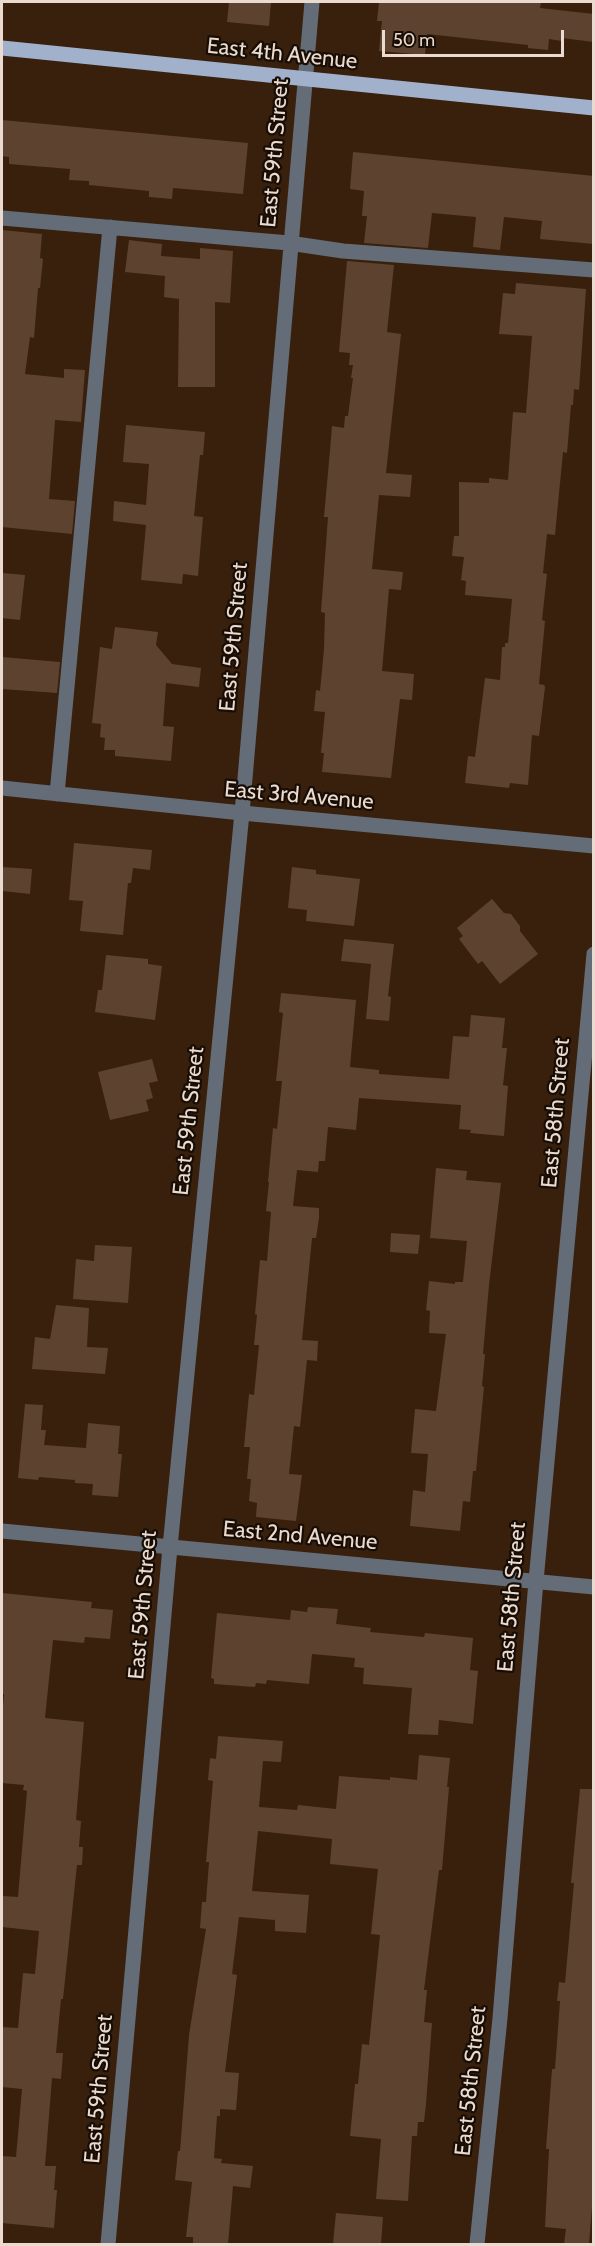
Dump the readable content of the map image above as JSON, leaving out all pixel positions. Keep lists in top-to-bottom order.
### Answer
{
  "streets": {
    "main road": ["East 4th Avenue"],
    "street": [
      "East 59th Street",
      "East 3rd Avenue",
      "East 58th Street",
      "East 2nd Avenue"
    ]
  },
  "crossings": [
    ["East 4th Avenue", "East 59th Street"],
    ["East 59th Street", "East 3rd Avenue"],
    ["East 59th Street", "East 2nd Avenue"],
    ["East 58th Street", "East 2nd Avenue"]
  ],
  "scale_bar": "50 m"
}
